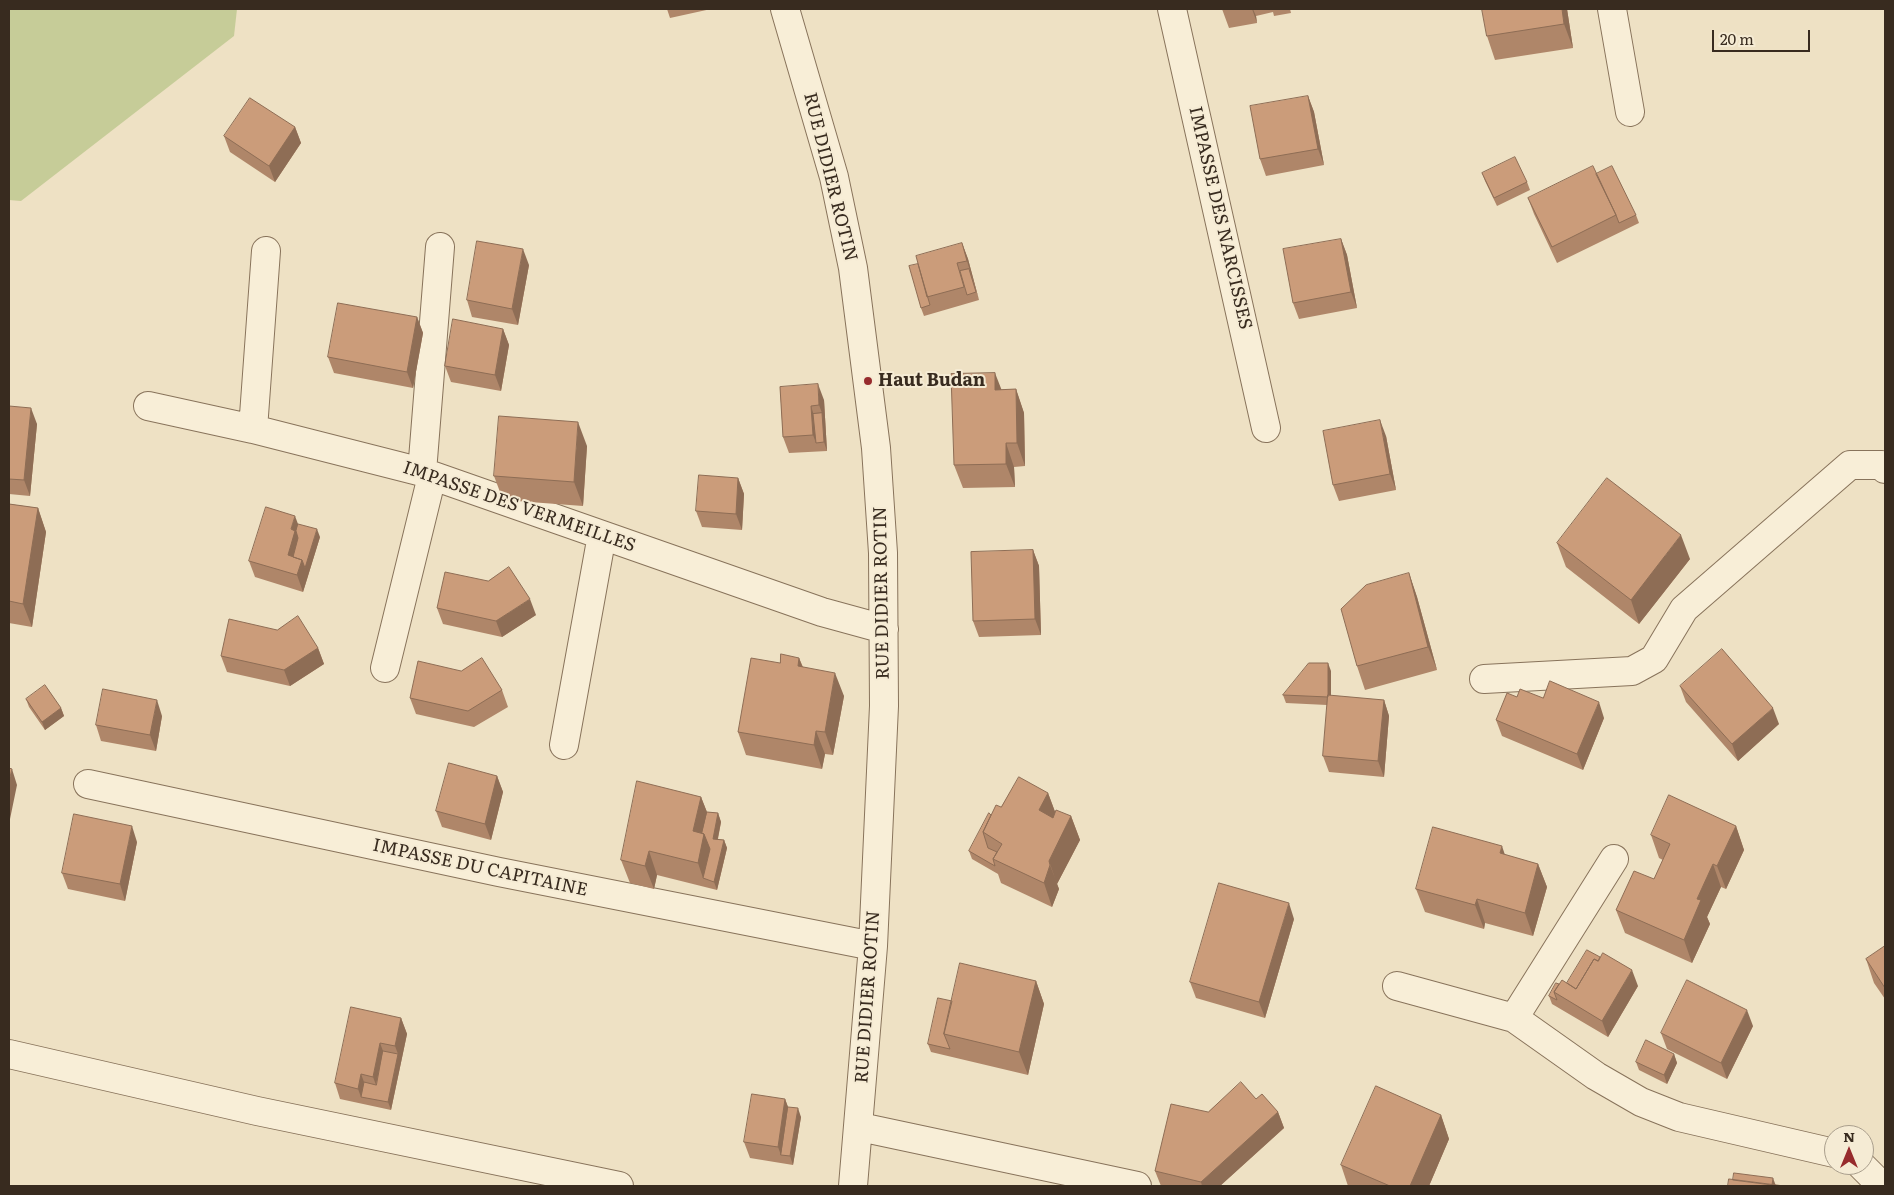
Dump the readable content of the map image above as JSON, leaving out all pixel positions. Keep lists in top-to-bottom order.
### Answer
{
  "streets": {
    "street": [
      "RUE DIDIER ROTIN",
      "IMPASSE DES NARCISSES",
      "IMPASSE DES VERMEILLES",
      "IMPASSE DU CAPITAINE"
    ]
  },
  "crossings": [
    ["RUE DIDIER ROTIN", "IMPASSE DES VERMEILLES"],
    ["RUE DIDIER ROTIN", "IMPASSE DU CAPITAINE"]
  ],
  "places": ["Haut Budan"],
  "scale_bar": "20 m",
  "north": "top"
}
